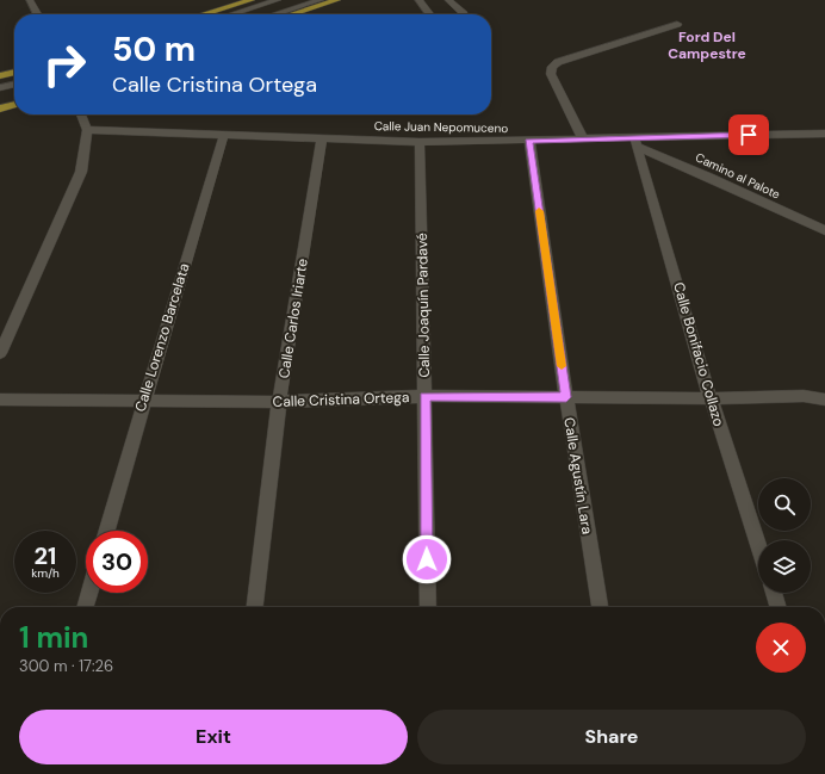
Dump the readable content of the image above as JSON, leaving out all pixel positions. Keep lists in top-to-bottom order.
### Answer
{
  "streets": {
    "street": [
      "Calle Juan Nepomuceno",
      "Camino al Palote",
      "Calle Joaquín Pardavé",
      "Calle Carlos Iriarte",
      "Calle Lorenzo Barcelata",
      "Calle Bonifacio Collazo",
      "Calle Cristina Ortega",
      "Calle Agustín Lara"
    ]
  },
  "crossings": [
    ["Calle Juan Nepomuceno", "Camino al Palote"],
    ["Calle Juan Nepomuceno", "Calle Joaquín Pardavé"],
    ["Calle Juan Nepomuceno", "Calle Carlos Iriarte"],
    ["Calle Juan Nepomuceno", "Calle Lorenzo Barcelata"],
    ["Calle Juan Nepomuceno", "Calle Bonifacio Collazo"],
    ["Calle Juan Nepomuceno", "Calle Agustín Lara"],
    ["Camino al Palote", "Calle Bonifacio Collazo"],
    ["Calle Joaquín Pardavé", "Calle Cristina Ortega"],
    ["Calle Carlos Iriarte", "Calle Cristina Ortega"],
    ["Calle Lorenzo Barcelata", "Calle Cristina Ortega"],
    ["Calle Bonifacio Collazo", "Calle Cristina Ortega"],
    ["Calle Cristina Ortega", "Calle Agustín Lara"]
  ],
  "districts": ["Ford Del Campestre"],
  "page": {
    "turn": ["50 m", "Calle Cristina Ortega"],
    "speed": "21 km/h",
    "limit": "30",
    "heading": ["1 min", "300 m · 17:26"],
    "buttons": ["Exit", "Share"]
  }
}
